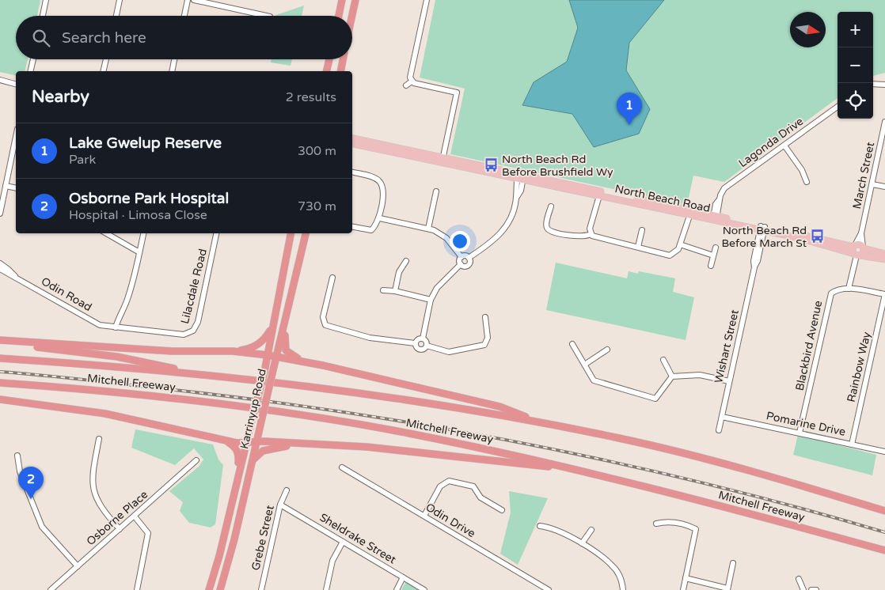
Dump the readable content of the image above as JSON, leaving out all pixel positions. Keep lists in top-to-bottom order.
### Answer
{
  "streets": {
    "highway": ["Mitchell Freeway", "Karrinyup Road"],
    "main road": ["North Beach Road"],
    "street": [
      "Lagonda Drive",
      "March Street",
      "Lilacdale Road",
      "Odin Road",
      "Blackbird Avenue",
      "Wishart Street",
      "Rainbow Way",
      "Pomarine Drive",
      "Osborne Place",
      "Odin Drive",
      "Grebe Street",
      "Sheldrake Street"
    ]
  },
  "crossings": [
    ["Lagonda Drive", "North Beach Road"],
    ["March Street", "North Beach Road"],
    ["North Beach Road", "Wishart Street"],
    ["Lilacdale Road", "Odin Road"],
    ["Blackbird Avenue", "Rainbow Way"],
    ["Blackbird Avenue", "Pomarine Drive"],
    ["Wishart Street", "Pomarine Drive"],
    ["Rainbow Way", "Pomarine Drive"],
    ["Grebe Street", "Sheldrake Street"]
  ],
  "places": {
    "bus stop": ["North Beach Rd Before Brushfield Wy", "North Beach Rd Before March St"]
  },
  "north": "right",
  "page": {
    "map_buttons": ["+", "−"],
    "search": "Search here",
    "heading": ["Nearby", "2 results"],
    "pins": ["1", "2"],
    "list": [
      {
        "mark": "1",
        "name": "Lake Gwelup Reserve",
        "note": "Park",
        "value": "300 m"
      },
      {
        "mark": "2",
        "name": "Osborne Park Hospital",
        "note": "Hospital · Limosa Close",
        "value": "730 m"
      }
    ]
  }
}
